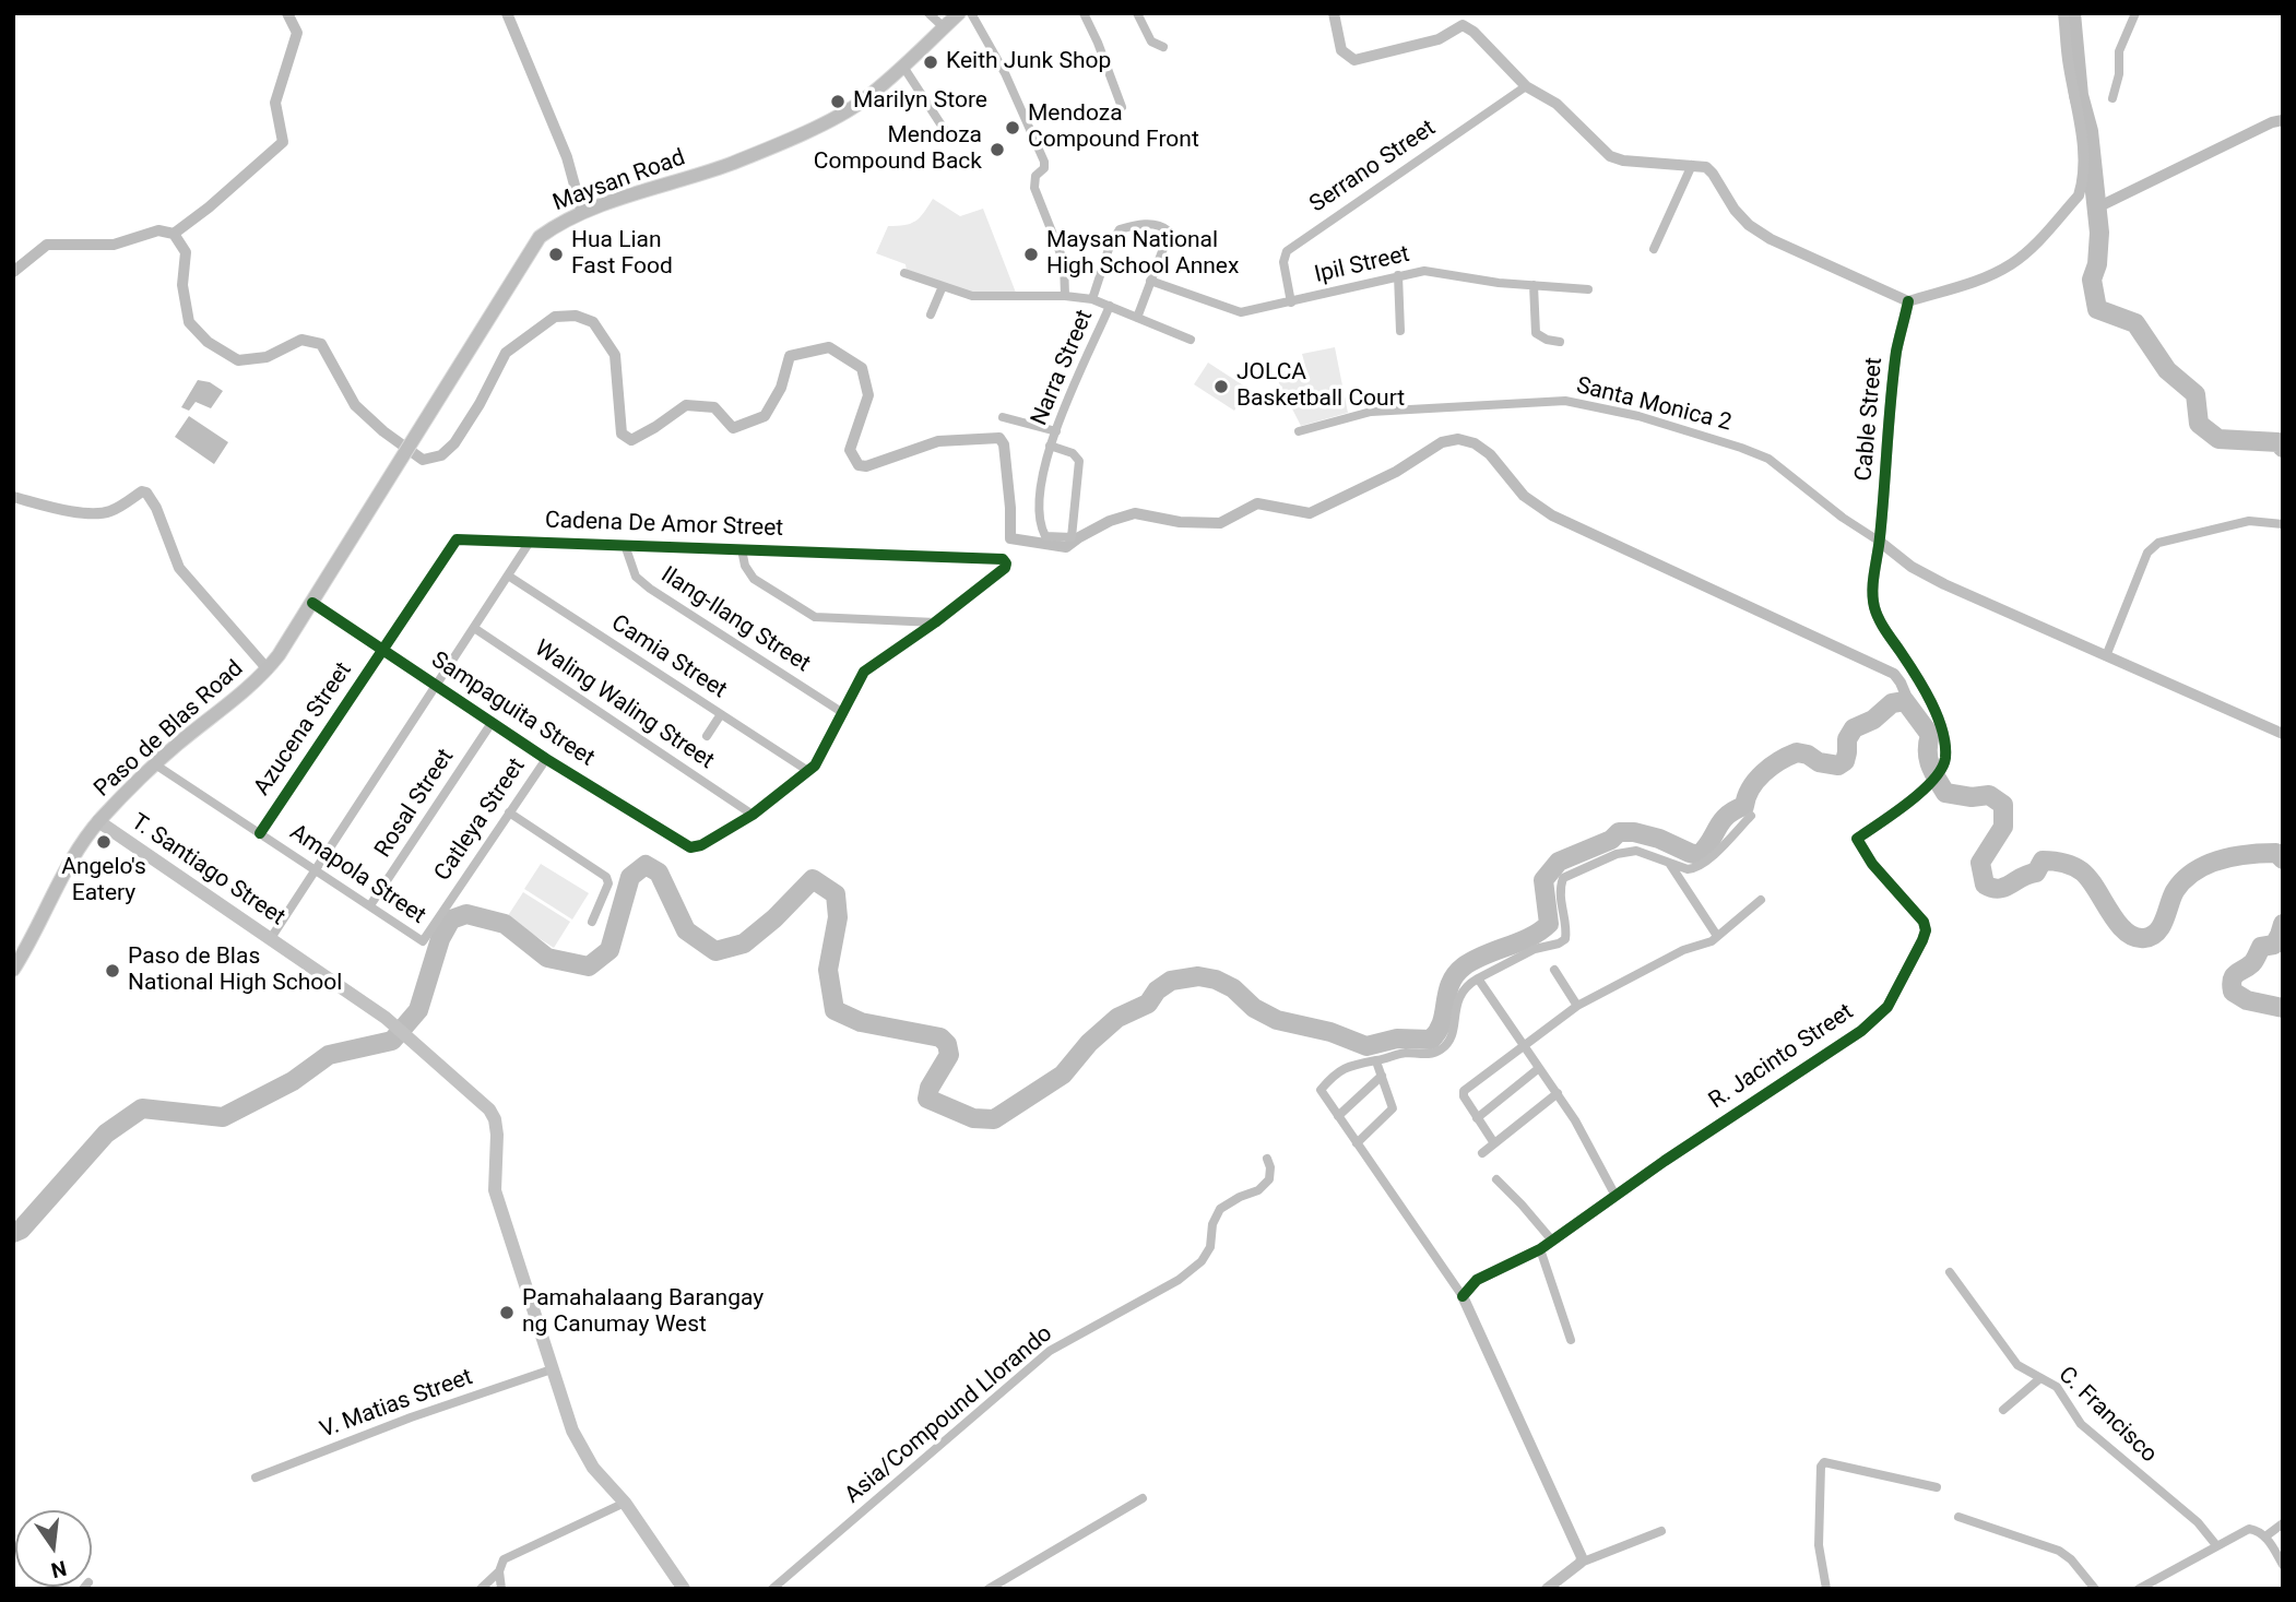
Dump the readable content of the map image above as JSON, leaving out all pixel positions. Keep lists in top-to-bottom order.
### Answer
{
  "streets": {
    "main road": ["Maysan Road", "Paso de Blas Road", "T. Santiago Street"],
    "street": [
      "Serrano Street",
      "Ipil Street",
      "Narra Street",
      "Santa Monica 2",
      "Cable Street",
      "Cadena De Amor Street",
      "Ilang-Ilang Street",
      "Camia Street",
      "Waling Waling Street",
      "Sampaguita Street",
      "Azucena Street",
      "Rosal Street",
      "Catleya Street",
      "Amapola Street",
      "R. Jacinto Street",
      "V. Matias Street",
      "Asia/Compound Llorando",
      "C. Francisco"
    ]
  },
  "crossings": [
    ["Serrano Street", "Ipil Street"],
    ["Maysan Road", "Sampaguita Street"],
    ["Maysan Road", "Paso de Blas Road"],
    ["Santa Monica 2", "Cable Street"],
    ["Santa Monica 2", "R. Jacinto Street"],
    ["Cable Street", "R. Jacinto Street"],
    ["Cadena De Amor Street", "Ilang-Ilang Street"],
    ["Cadena De Amor Street", "Sampaguita Street"],
    ["Cadena De Amor Street", "Azucena Street"],
    ["Waling Waling Street", "Sampaguita Street"],
    ["Sampaguita Street", "Paso de Blas Road"],
    ["Sampaguita Street", "Azucena Street"],
    ["Sampaguita Street", "Rosal Street"],
    ["Sampaguita Street", "Catleya Street"],
    ["Paso de Blas Road", "T. Santiago Street"],
    ["Paso de Blas Road", "Amapola Street"],
    ["Azucena Street", "Amapola Street"],
    ["Rosal Street", "Amapola Street"],
    ["Catleya Street", "Amapola Street"],
    ["T. Santiago Street", "V. Matias Street"]
  ],
  "places": [
    "Keith Junk Shop",
    "Marilyn Store",
    "Mendoza Compound Front",
    "Mendoza Compound Back",
    "Hua Lian Fast Food",
    "Maysan National High School Annex",
    "JOLCA Basketball Court",
    "Angelo's Eatery",
    "Paso de Blas National High School",
    "Pamahalaang Barangay ng Canumay West"
  ],
  "north": "bottom"
}
